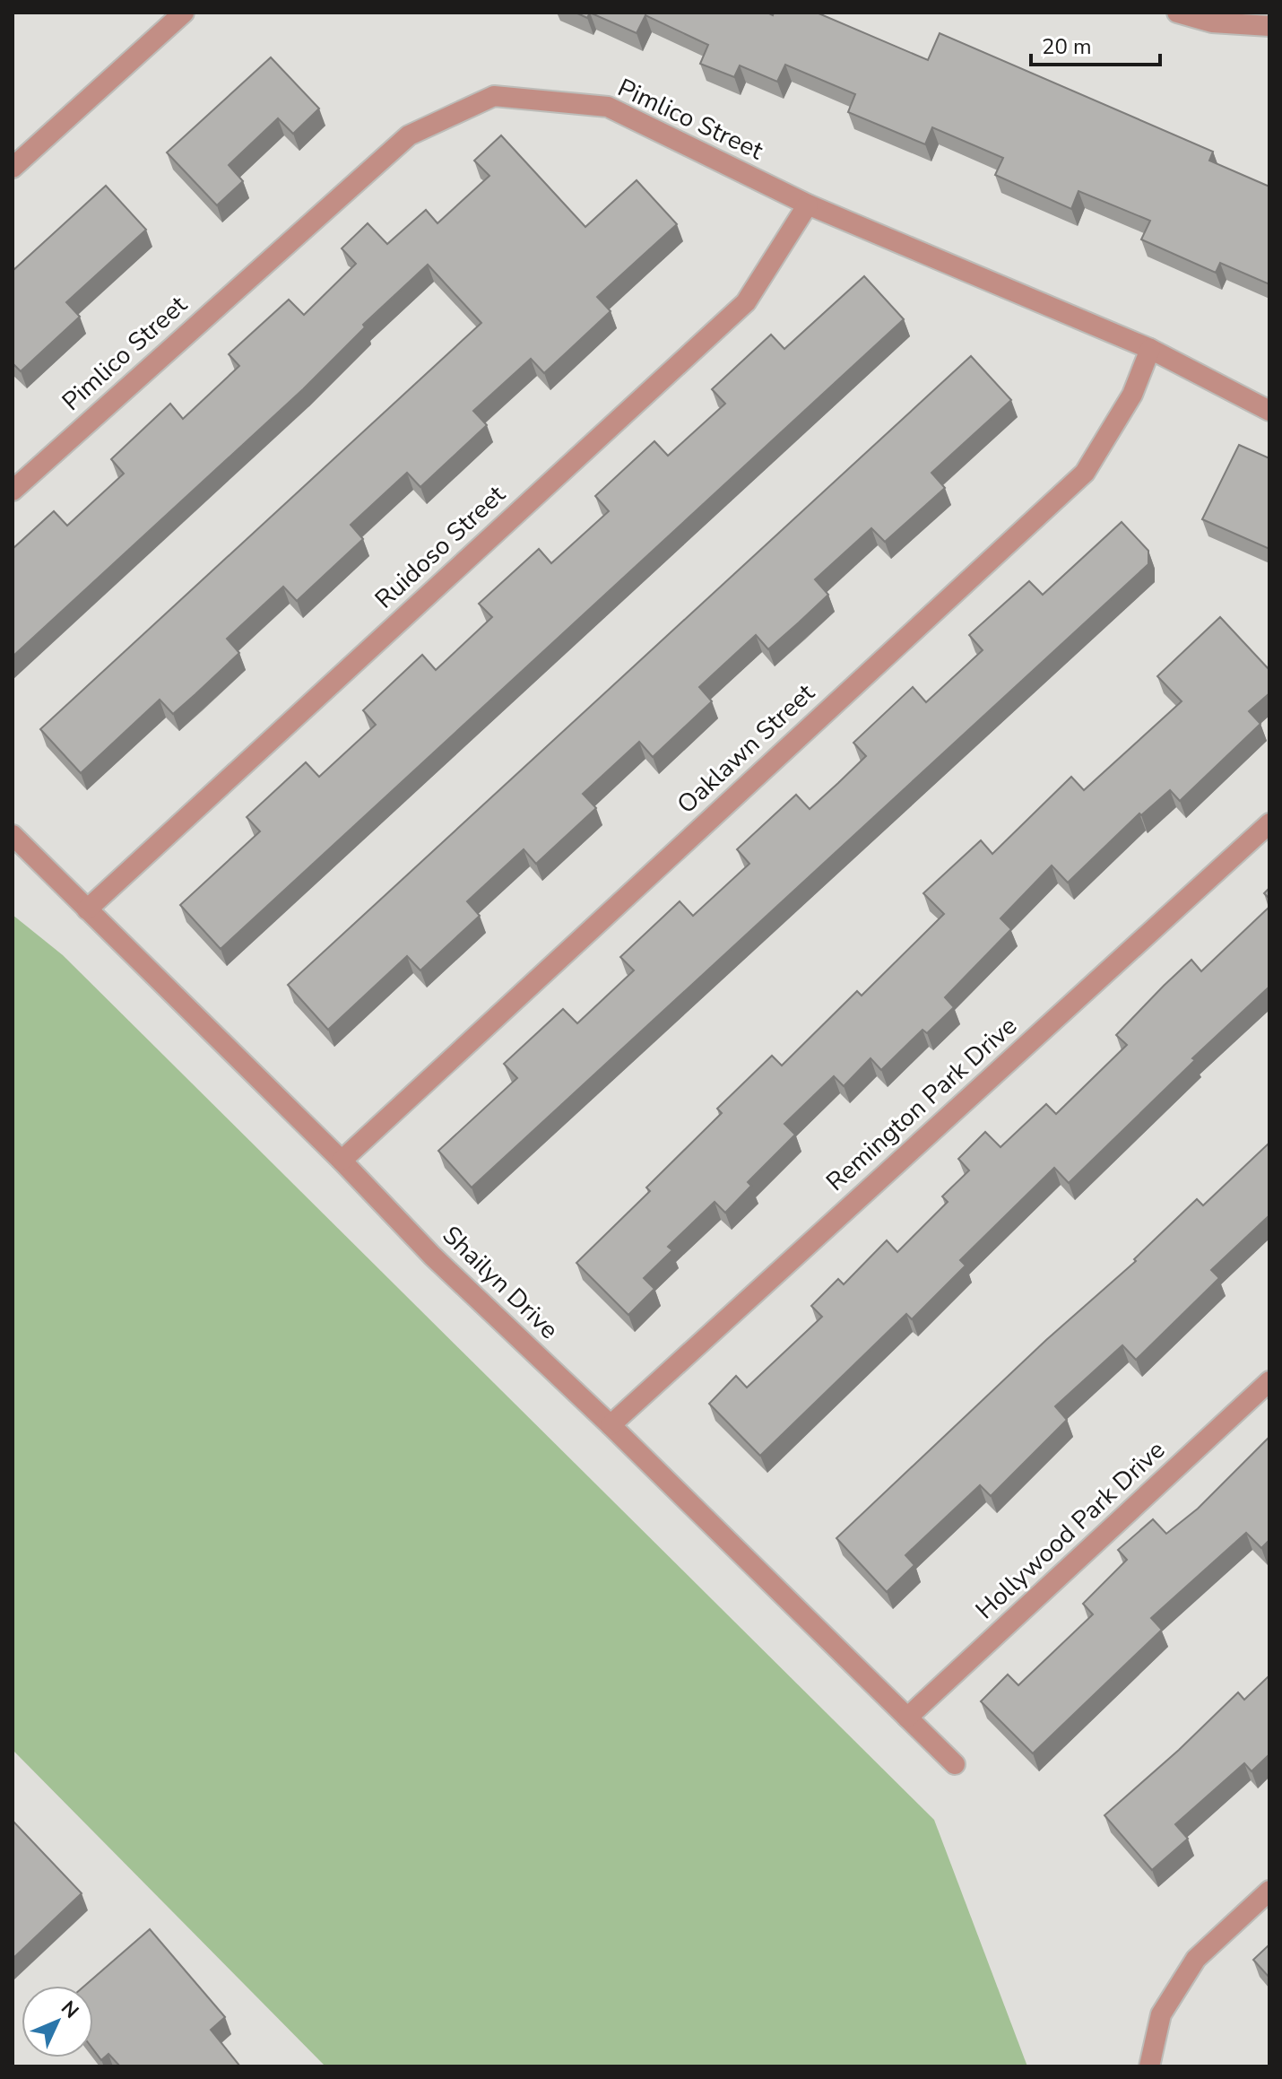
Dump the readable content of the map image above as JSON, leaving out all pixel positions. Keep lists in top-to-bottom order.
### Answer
{
  "streets": {
    "street": [
      "Pimlico Street",
      "Ruidoso Street",
      "Oaklawn Street",
      "Remington Park Drive",
      "Shailyn Drive",
      "Hollywood Park Drive"
    ]
  },
  "crossings": [
    ["Pimlico Street", "Ruidoso Street"],
    ["Pimlico Street", "Oaklawn Street"],
    ["Ruidoso Street", "Shailyn Drive"],
    ["Oaklawn Street", "Shailyn Drive"],
    ["Remington Park Drive", "Shailyn Drive"],
    ["Shailyn Drive", "Hollywood Park Drive"]
  ],
  "scale_bar": "20 m",
  "north": "top right"
}
